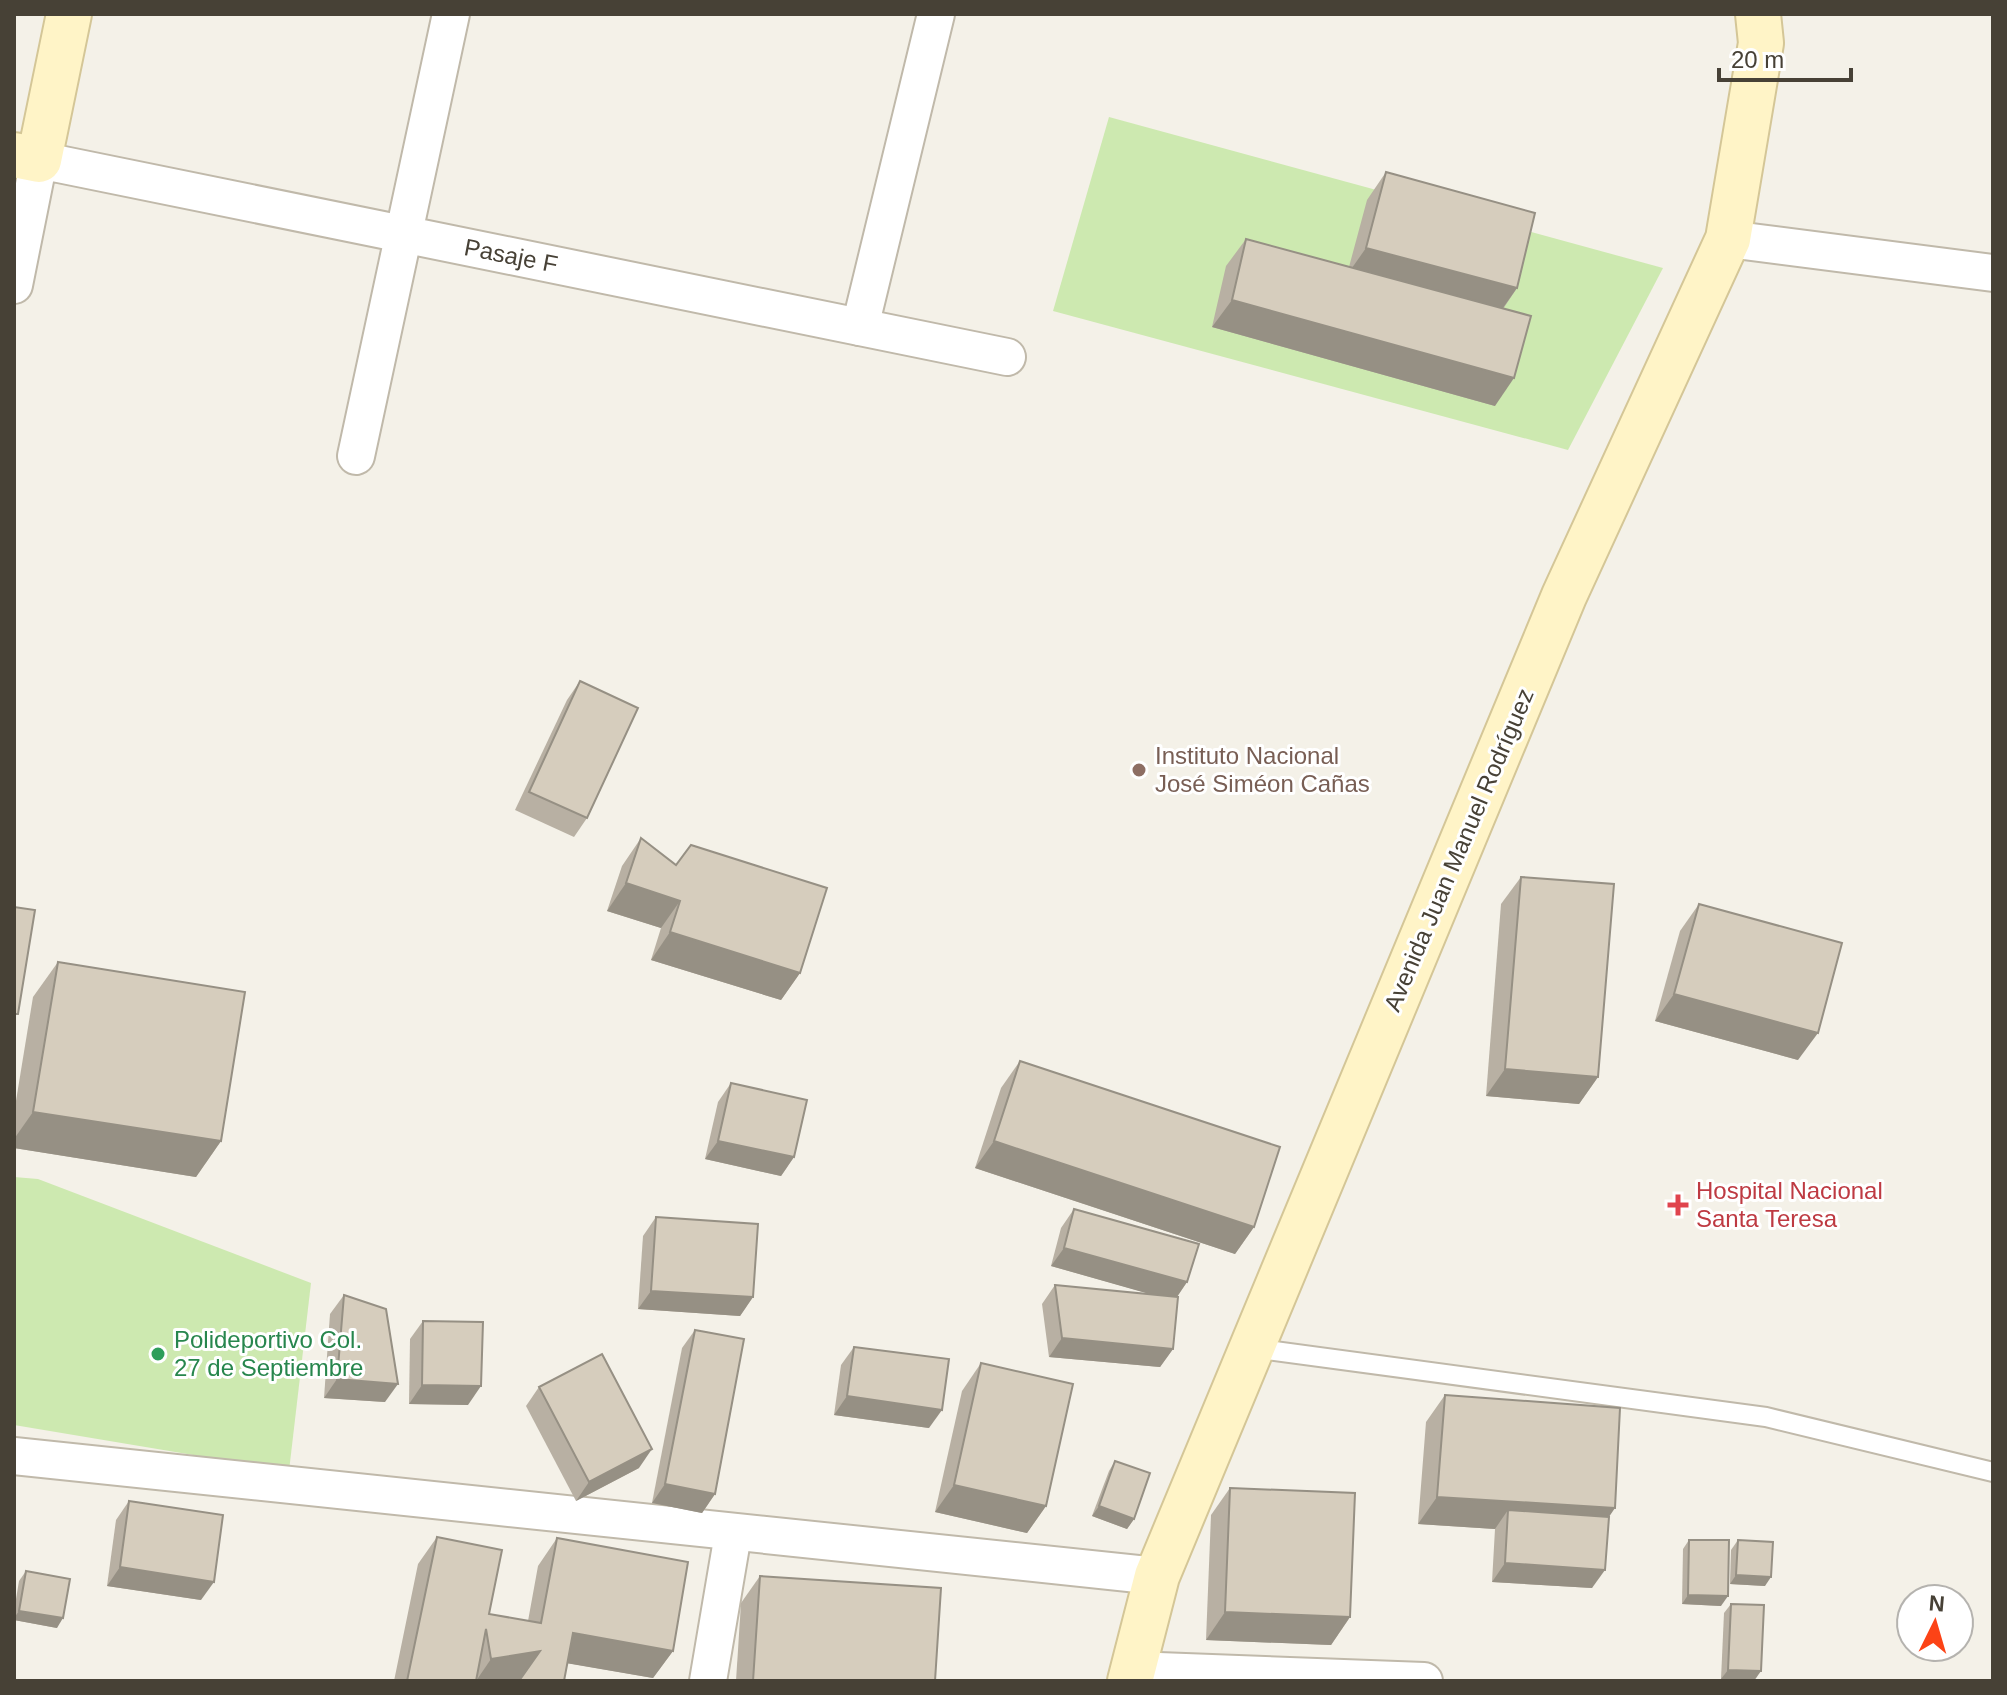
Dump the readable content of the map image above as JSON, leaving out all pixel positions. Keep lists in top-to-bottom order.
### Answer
{
  "streets": {
    "street": ["Pasaje F", "Avenida Juan Manuel Rodríguez"]
  },
  "places": {
    "other": ["Instituto Nacional José Siméon Cañas", "Polideportivo Col. 27 de Septiembre"],
    "health": ["Hospital Nacional Santa Teresa"]
  },
  "scale_bar": "20 m",
  "north": "top"
}
